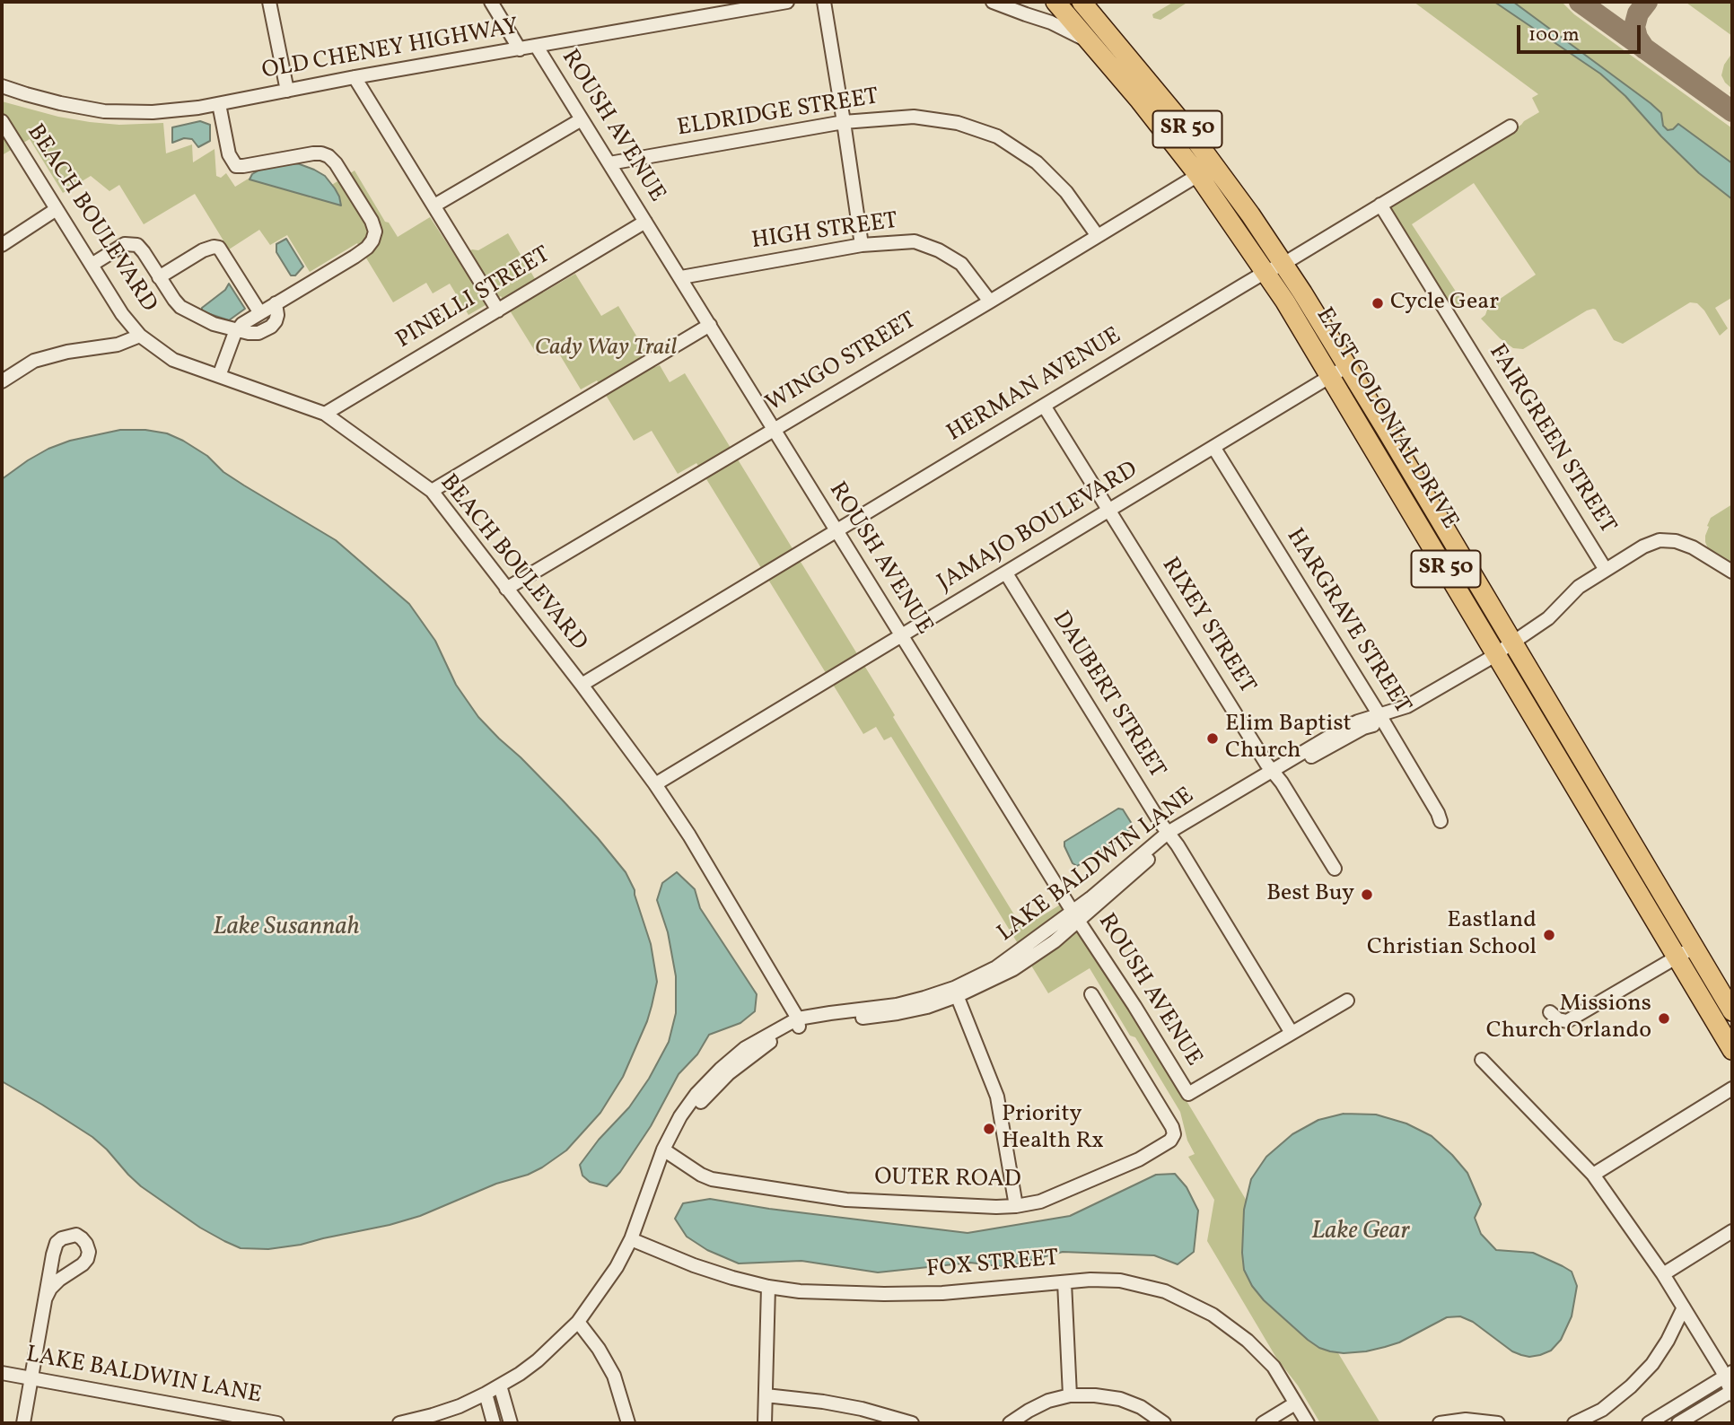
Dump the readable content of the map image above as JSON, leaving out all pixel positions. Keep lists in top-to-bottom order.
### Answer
{
  "streets": {
    "highway": ["SR 50", "EAST COLONIAL DRIVE"],
    "street": [
      "OLD CHENEY HIGHWAY",
      "ELDRIDGE STREET",
      "ROUSH AVENUE",
      "BEACH BOULEVARD",
      "HIGH STREET",
      "PINELLI STREET",
      "WINGO STREET",
      "HERMAN AVENUE",
      "FAIRGREEN STREET",
      "JAMAJO BOULEVARD",
      "HARGRAVE STREET",
      "RIXEY STREET",
      "DAUBERT STREET",
      "LAKE BALDWIN LANE",
      "OUTER ROAD",
      "FOX STREET"
    ]
  },
  "crossings": [
    ["OLD CHENEY HIGHWAY", "ROUSH AVENUE"],
    ["ELDRIDGE STREET", "ROUSH AVENUE"],
    ["ELDRIDGE STREET", "WINGO STREET"],
    ["ROUSH AVENUE", "HIGH STREET"],
    ["ROUSH AVENUE", "PINELLI STREET"],
    ["ROUSH AVENUE", "WINGO STREET"],
    ["ROUSH AVENUE", "HERMAN AVENUE"],
    ["ROUSH AVENUE", "JAMAJO BOULEVARD"],
    ["ROUSH AVENUE", "DAUBERT STREET"],
    ["ROUSH AVENUE", "LAKE BALDWIN LANE"],
    ["BEACH BOULEVARD", "PINELLI STREET"],
    ["BEACH BOULEVARD", "WINGO STREET"],
    ["BEACH BOULEVARD", "HERMAN AVENUE"],
    ["BEACH BOULEVARD", "JAMAJO BOULEVARD"],
    ["BEACH BOULEVARD", "LAKE BALDWIN LANE"],
    ["HIGH STREET", "WINGO STREET"],
    ["WINGO STREET", "EAST COLONIAL DRIVE"],
    ["HERMAN AVENUE", "EAST COLONIAL DRIVE"],
    ["HERMAN AVENUE", "FAIRGREEN STREET"],
    ["HERMAN AVENUE", "RIXEY STREET"],
    ["EAST COLONIAL DRIVE", "JAMAJO BOULEVARD"],
    ["EAST COLONIAL DRIVE", "LAKE BALDWIN LANE"],
    ["FAIRGREEN STREET", "LAKE BALDWIN LANE"],
    ["JAMAJO BOULEVARD", "HARGRAVE STREET"],
    ["JAMAJO BOULEVARD", "RIXEY STREET"],
    ["JAMAJO BOULEVARD", "DAUBERT STREET"],
    ["HARGRAVE STREET", "LAKE BALDWIN LANE"],
    ["RIXEY STREET", "LAKE BALDWIN LANE"],
    ["DAUBERT STREET", "LAKE BALDWIN LANE"],
    ["LAKE BALDWIN LANE", "OUTER ROAD"],
    ["LAKE BALDWIN LANE", "FOX STREET"]
  ],
  "water": ["Lake Susannah", "Lake Gear"],
  "parks": ["Cady Way Trail"],
  "places": [
    "Cycle Gear",
    "Elim Baptist Church",
    "Best Buy",
    "Eastland Christian School",
    "Missions Church Orlando",
    "Priority Health Rx"
  ],
  "scale_bar": "100 m"
}
